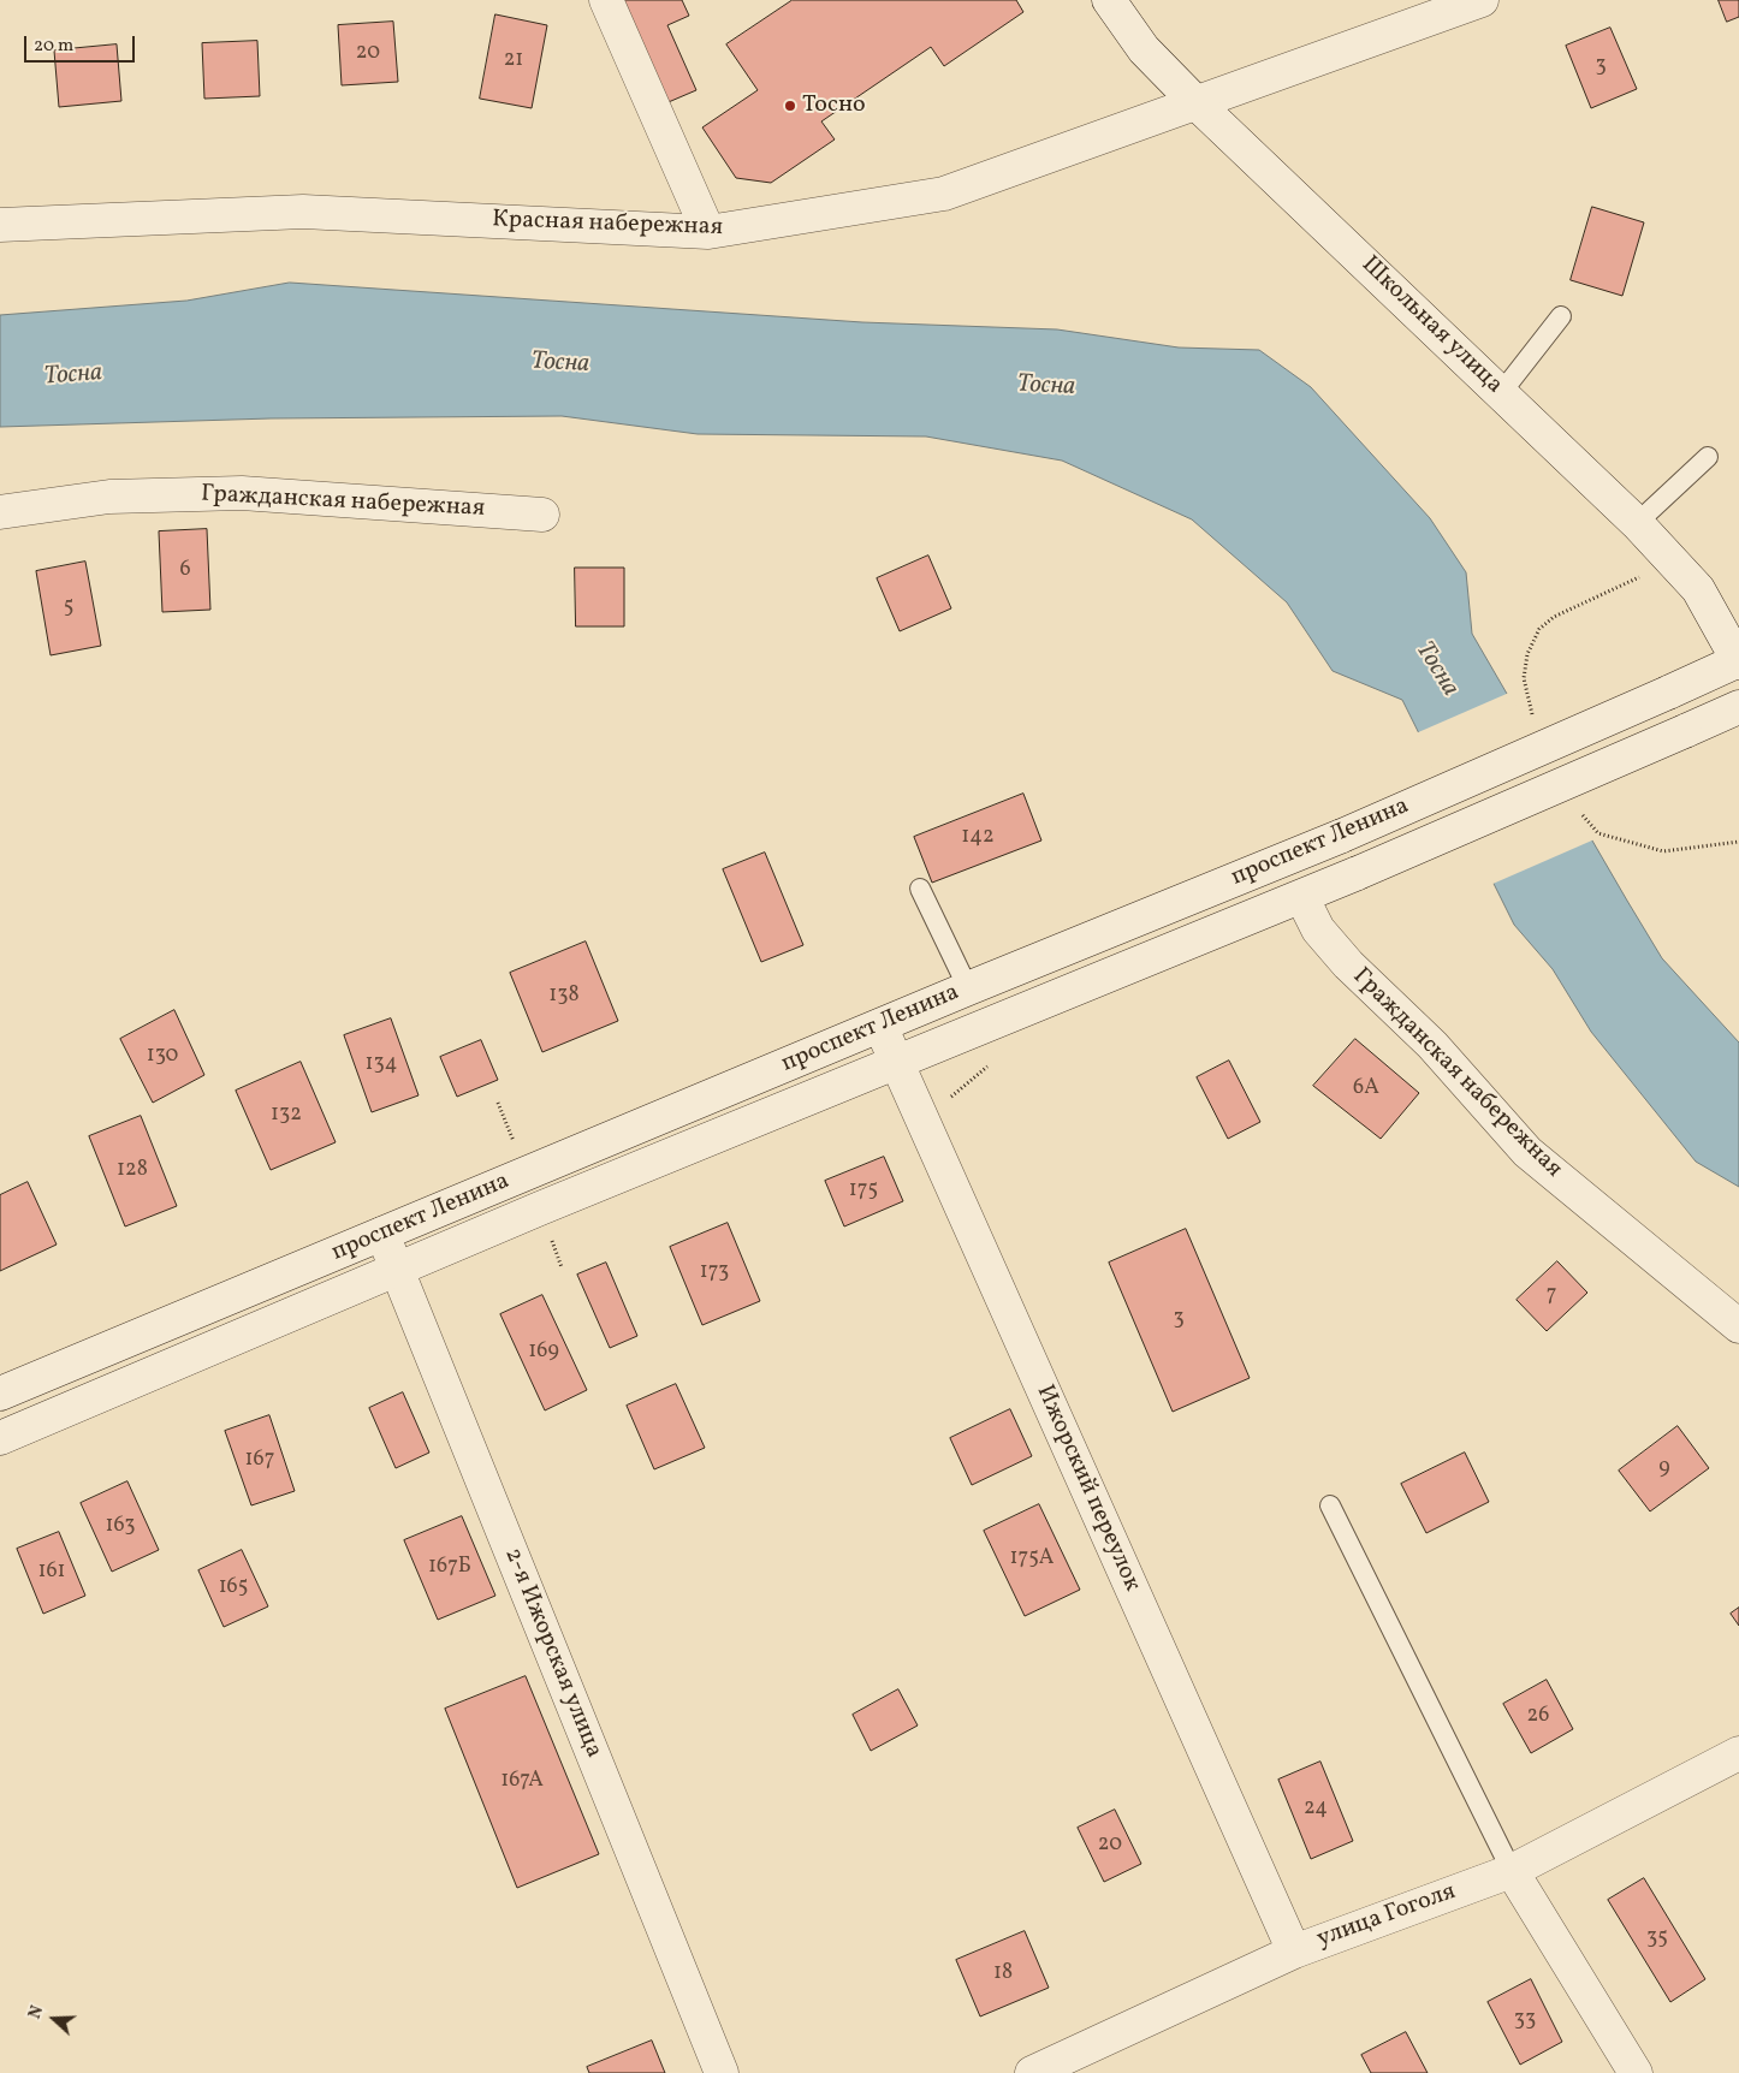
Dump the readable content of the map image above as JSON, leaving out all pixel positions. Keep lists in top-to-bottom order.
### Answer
{
  "streets": {
    "street": [
      "Красная набережная",
      "Школьная улица",
      "Гражданская набережная",
      "проспект Ленина",
      "Ижорский переулок",
      "2-я Ижорская улица",
      "улица Гоголя"
    ]
  },
  "crossings": [
    ["Красная набережная", "Школьная улица"],
    ["Школьная улица", "проспект Ленина"],
    ["Гражданская набережная", "проспект Ленина"],
    ["проспект Ленина", "Ижорский переулок"],
    ["проспект Ленина", "2-я Ижорская улица"],
    ["Ижорский переулок", "улица Гоголя"]
  ],
  "water": ["Тосна"],
  "places": ["Тосно"],
  "house_numbers": [
    "20",
    "21",
    "3",
    "6",
    "5",
    "142",
    "138",
    "130",
    "134",
    "6А",
    "132",
    "128",
    "175",
    "173",
    "7",
    "3",
    "169",
    "167",
    "9",
    "163",
    "175А",
    "167Б",
    "161",
    "165",
    "26",
    "167А",
    "24",
    "20",
    "35",
    "18",
    "33"
  ],
  "scale_bar": "20 m",
  "north": "left"
}
